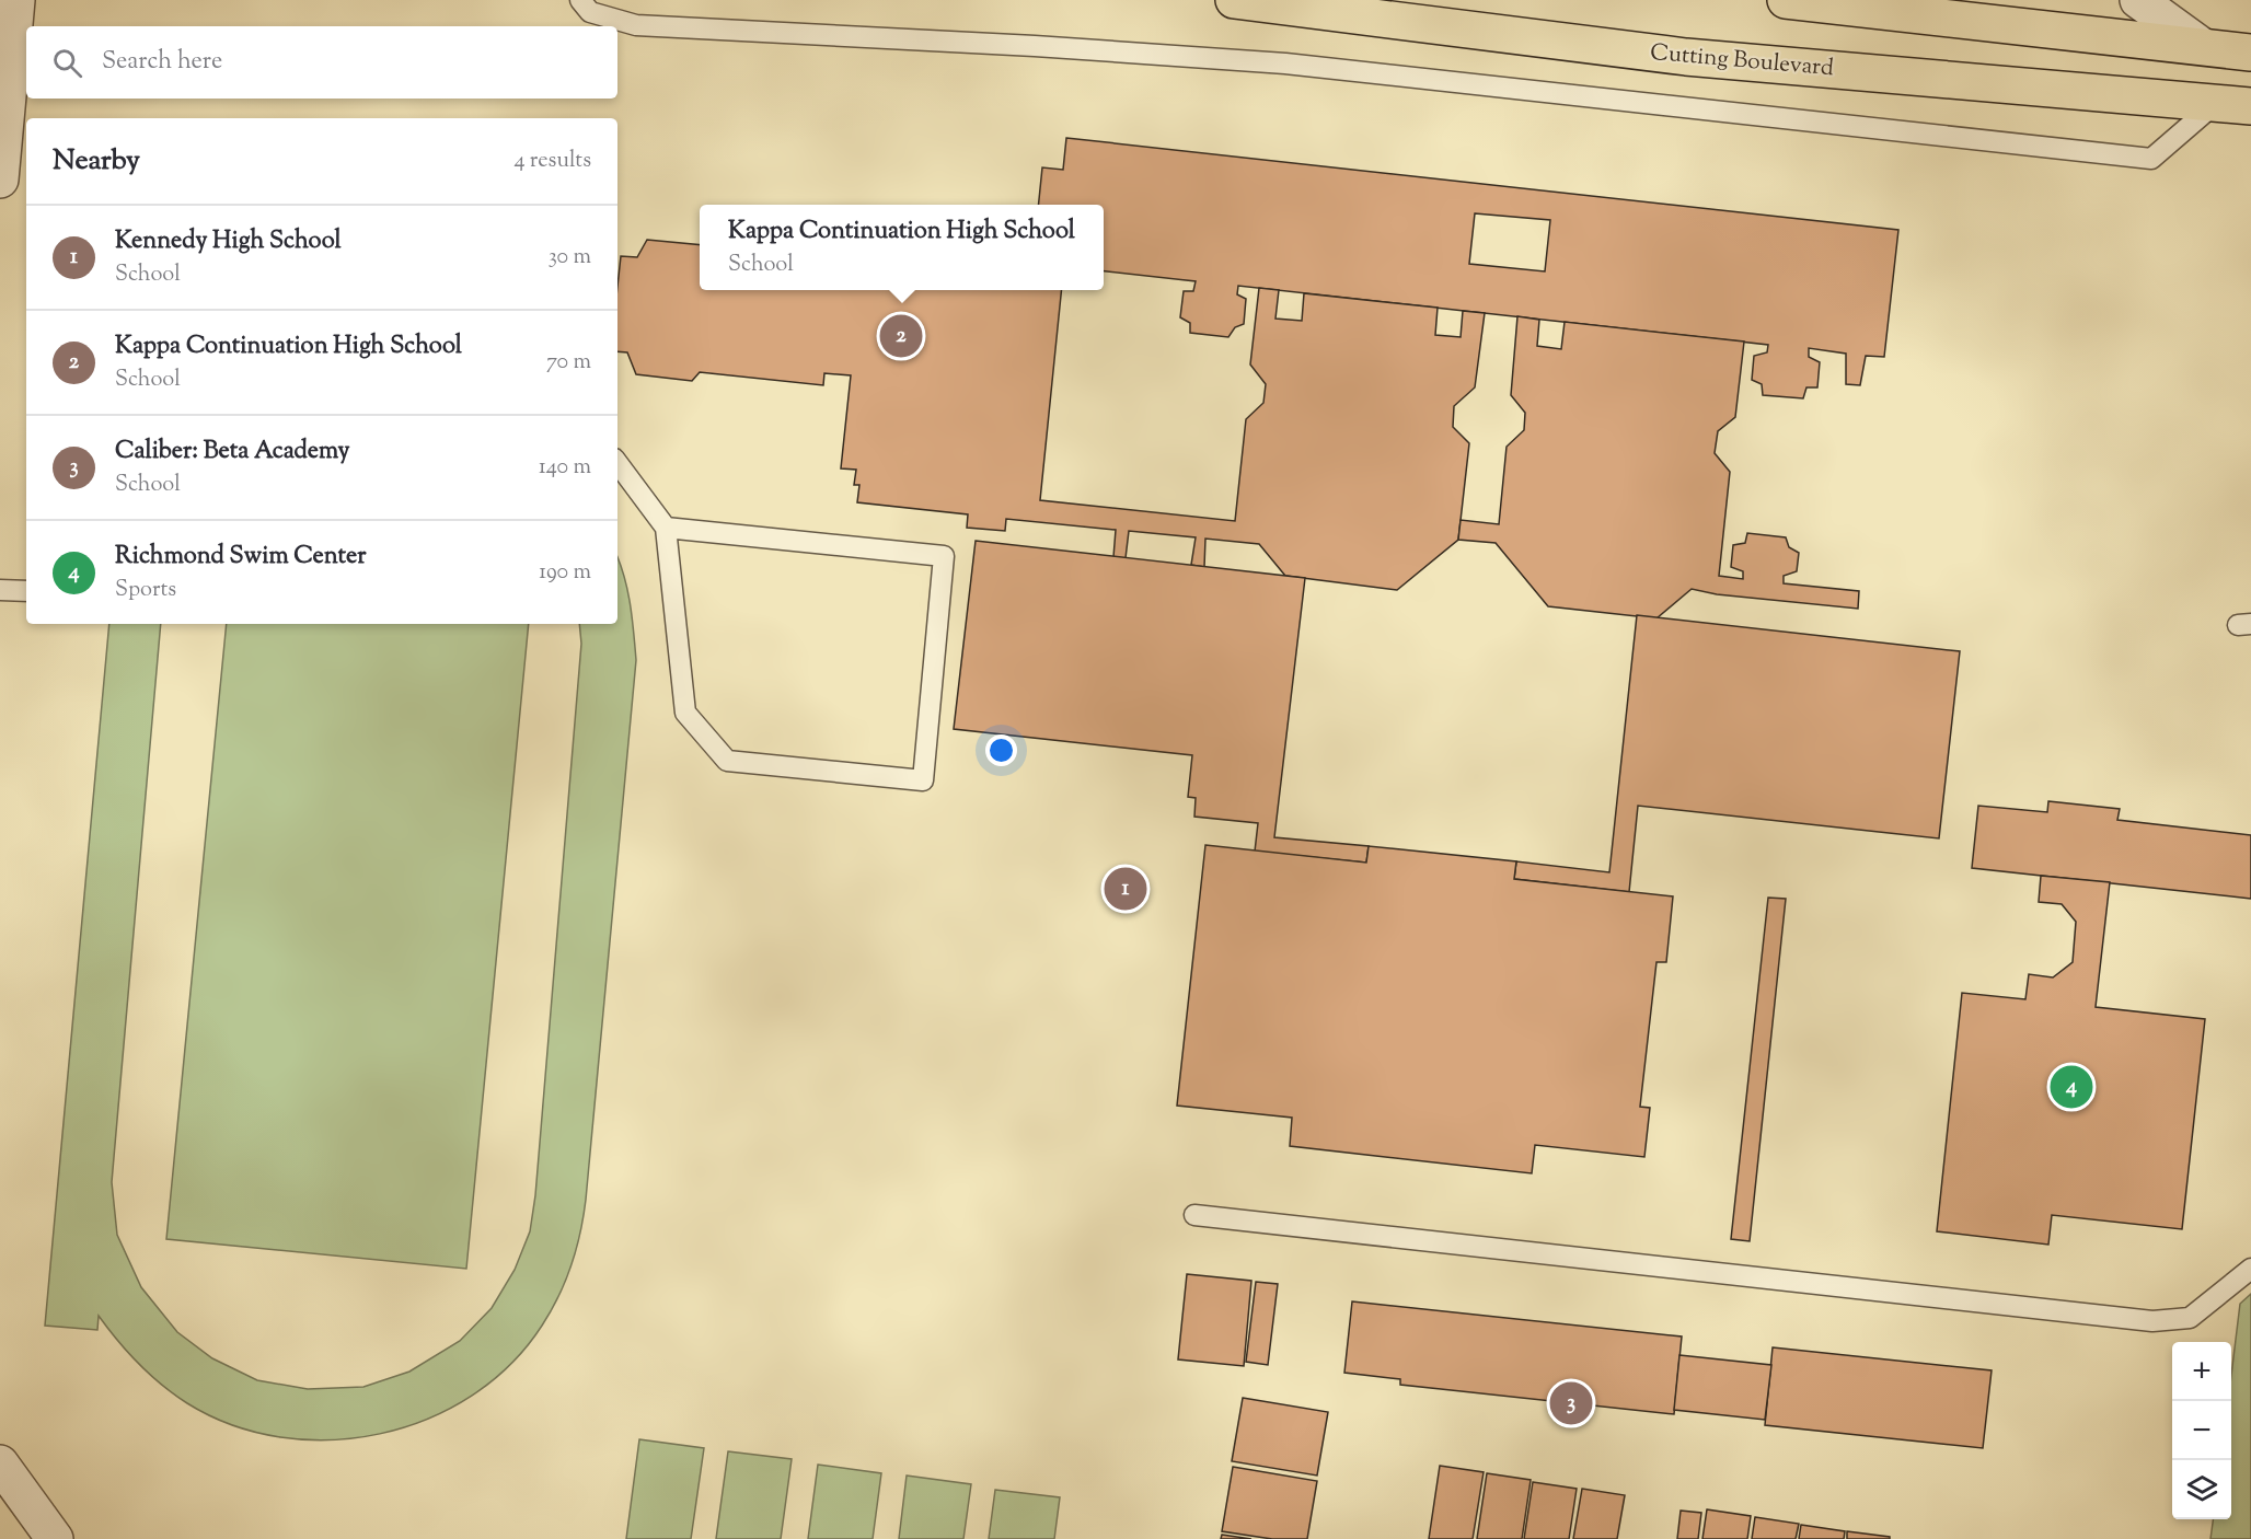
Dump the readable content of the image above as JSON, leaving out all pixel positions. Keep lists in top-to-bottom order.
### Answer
{
  "streets": {
    "main road": ["Cutting Boulevard"]
  },
  "page": {
    "search": "Search here",
    "heading": ["Nearby", "4 results"],
    "list": [
      {
        "mark": "1",
        "name": "Kennedy High School",
        "note": "School",
        "value": "30 m"
      },
      {
        "mark": "2",
        "name": "Kappa Continuation High School",
        "note": "School",
        "value": "70 m"
      },
      {
        "mark": "3",
        "name": "Caliber: Beta Academy",
        "note": "School",
        "value": "140 m"
      },
      {
        "mark": "4",
        "name": "Richmond Swim Center",
        "note": "Sports",
        "value": "190 m"
      }
    ],
    "popup": ["Kappa Continuation High School", "School"],
    "pins": [
      "2",
      "1",
      "4",
      "3"
    ],
    "map_buttons": ["+", "−"]
  }
}
